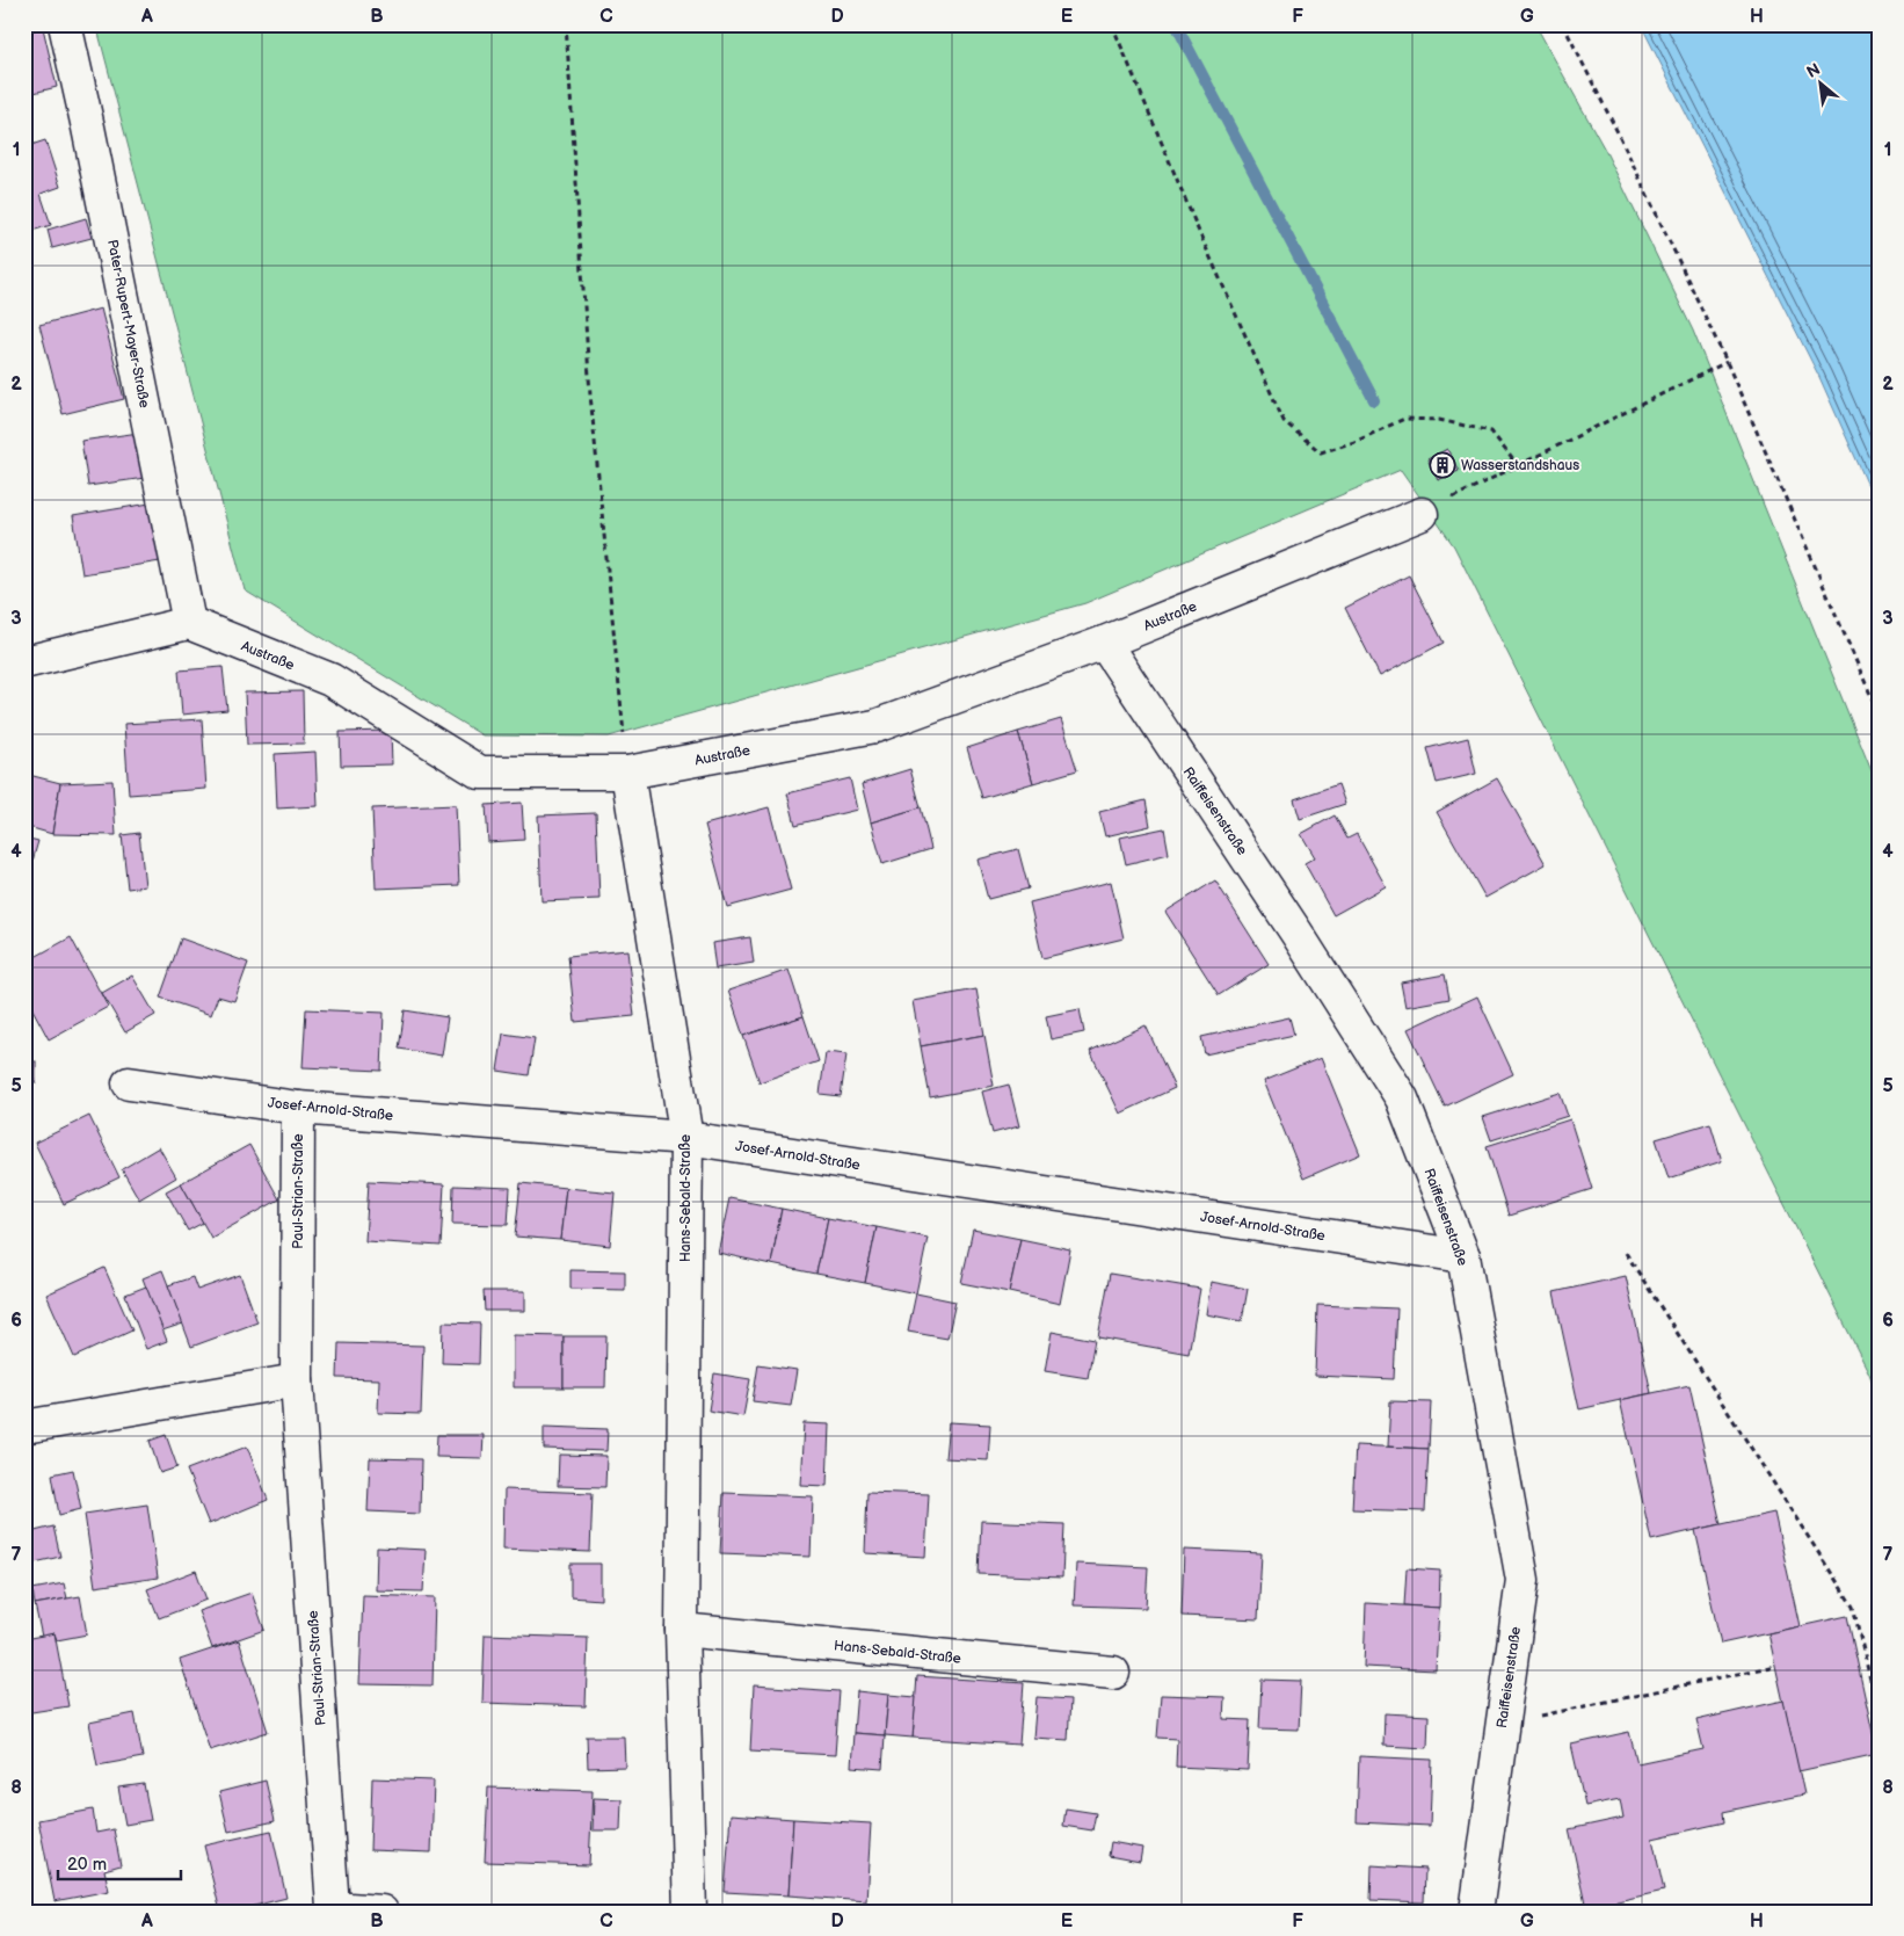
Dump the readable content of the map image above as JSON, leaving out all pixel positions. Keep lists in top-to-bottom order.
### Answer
{
  "streets": {
    "street": [
      "Pater-Rupert-Mayer-Straße",
      "Austraße",
      "Raiffeisenstraße",
      "Josef-Arnold-Straße",
      "Paul-Strian-Straße",
      "Hans-Sebald-Straße"
    ]
  },
  "crossings": [
    ["Pater-Rupert-Mayer-Straße", "Austraße"],
    ["Austraße", "Raiffeisenstraße"],
    ["Austraße", "Hans-Sebald-Straße"],
    ["Raiffeisenstraße", "Josef-Arnold-Straße"],
    ["Josef-Arnold-Straße", "Paul-Strian-Straße"],
    ["Josef-Arnold-Straße", "Hans-Sebald-Straße"]
  ],
  "places": {
    "building": ["Wasserstandshaus"]
  },
  "scale_bar": "20 m",
  "north": "top left",
  "grid": {
    "columns": [
      "A",
      "B",
      "C",
      "D",
      "E",
      "F",
      "G",
      "H"
    ],
    "rows": [
      "1",
      "2",
      "3",
      "4",
      "5",
      "6",
      "7",
      "8"
    ]
  }
}
